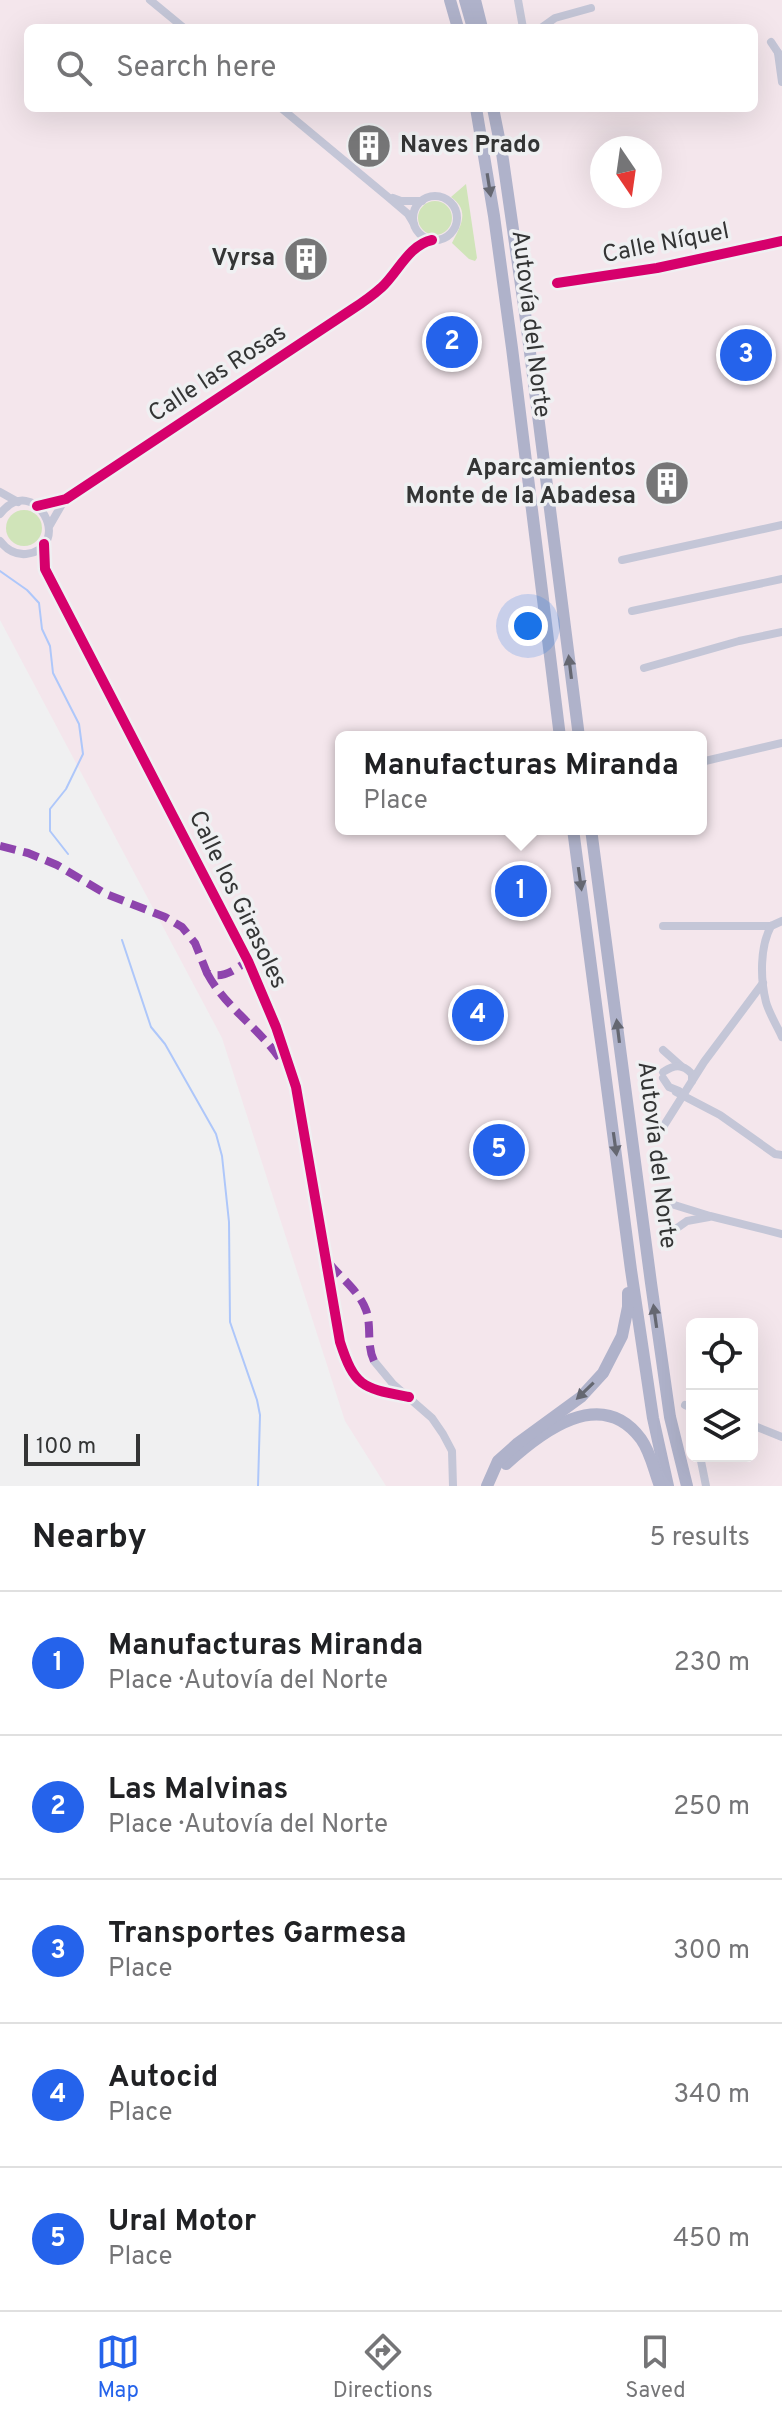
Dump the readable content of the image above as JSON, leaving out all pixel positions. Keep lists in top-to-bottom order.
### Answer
{
  "streets": {
    "highway": ["Autovía del Norte"],
    "street": ["Calle Níquel", "Calle las Rosas", "Calle los Girasoles"]
  },
  "crossings": [
    ["Calle las Rosas", "Calle los Girasoles"]
  ],
  "places": {
    "building": ["Naves Prado", "Vyrsa", "Aparcamientos Monte de la Abadesa"]
  },
  "scale_bar": "100 m",
  "north": "bottom",
  "page": {
    "search": "Search here",
    "pins": [
      "2",
      "3",
      "1",
      "4",
      "5"
    ],
    "popup": ["Manufacturas Miranda", "Place"],
    "scale": "100 m",
    "heading": ["Nearby", "5 results"],
    "list": [
      {
        "mark": "1",
        "name": "Manufacturas Miranda",
        "note": "Place · Autovía del Norte",
        "value": "230 m"
      },
      {
        "mark": "2",
        "name": "Las Malvinas",
        "note": "Place · Autovía del Norte",
        "value": "250 m"
      },
      {
        "mark": "3",
        "name": "Transportes Garmesa",
        "note": "Place",
        "value": "300 m"
      },
      {
        "mark": "4",
        "name": "Autocid",
        "note": "Place",
        "value": "340 m"
      },
      {
        "mark": "5",
        "name": "Ural Motor",
        "note": "Place",
        "value": "450 m"
      }
    ],
    "nav": ["Map", "Directions", "Saved"]
  }
}
